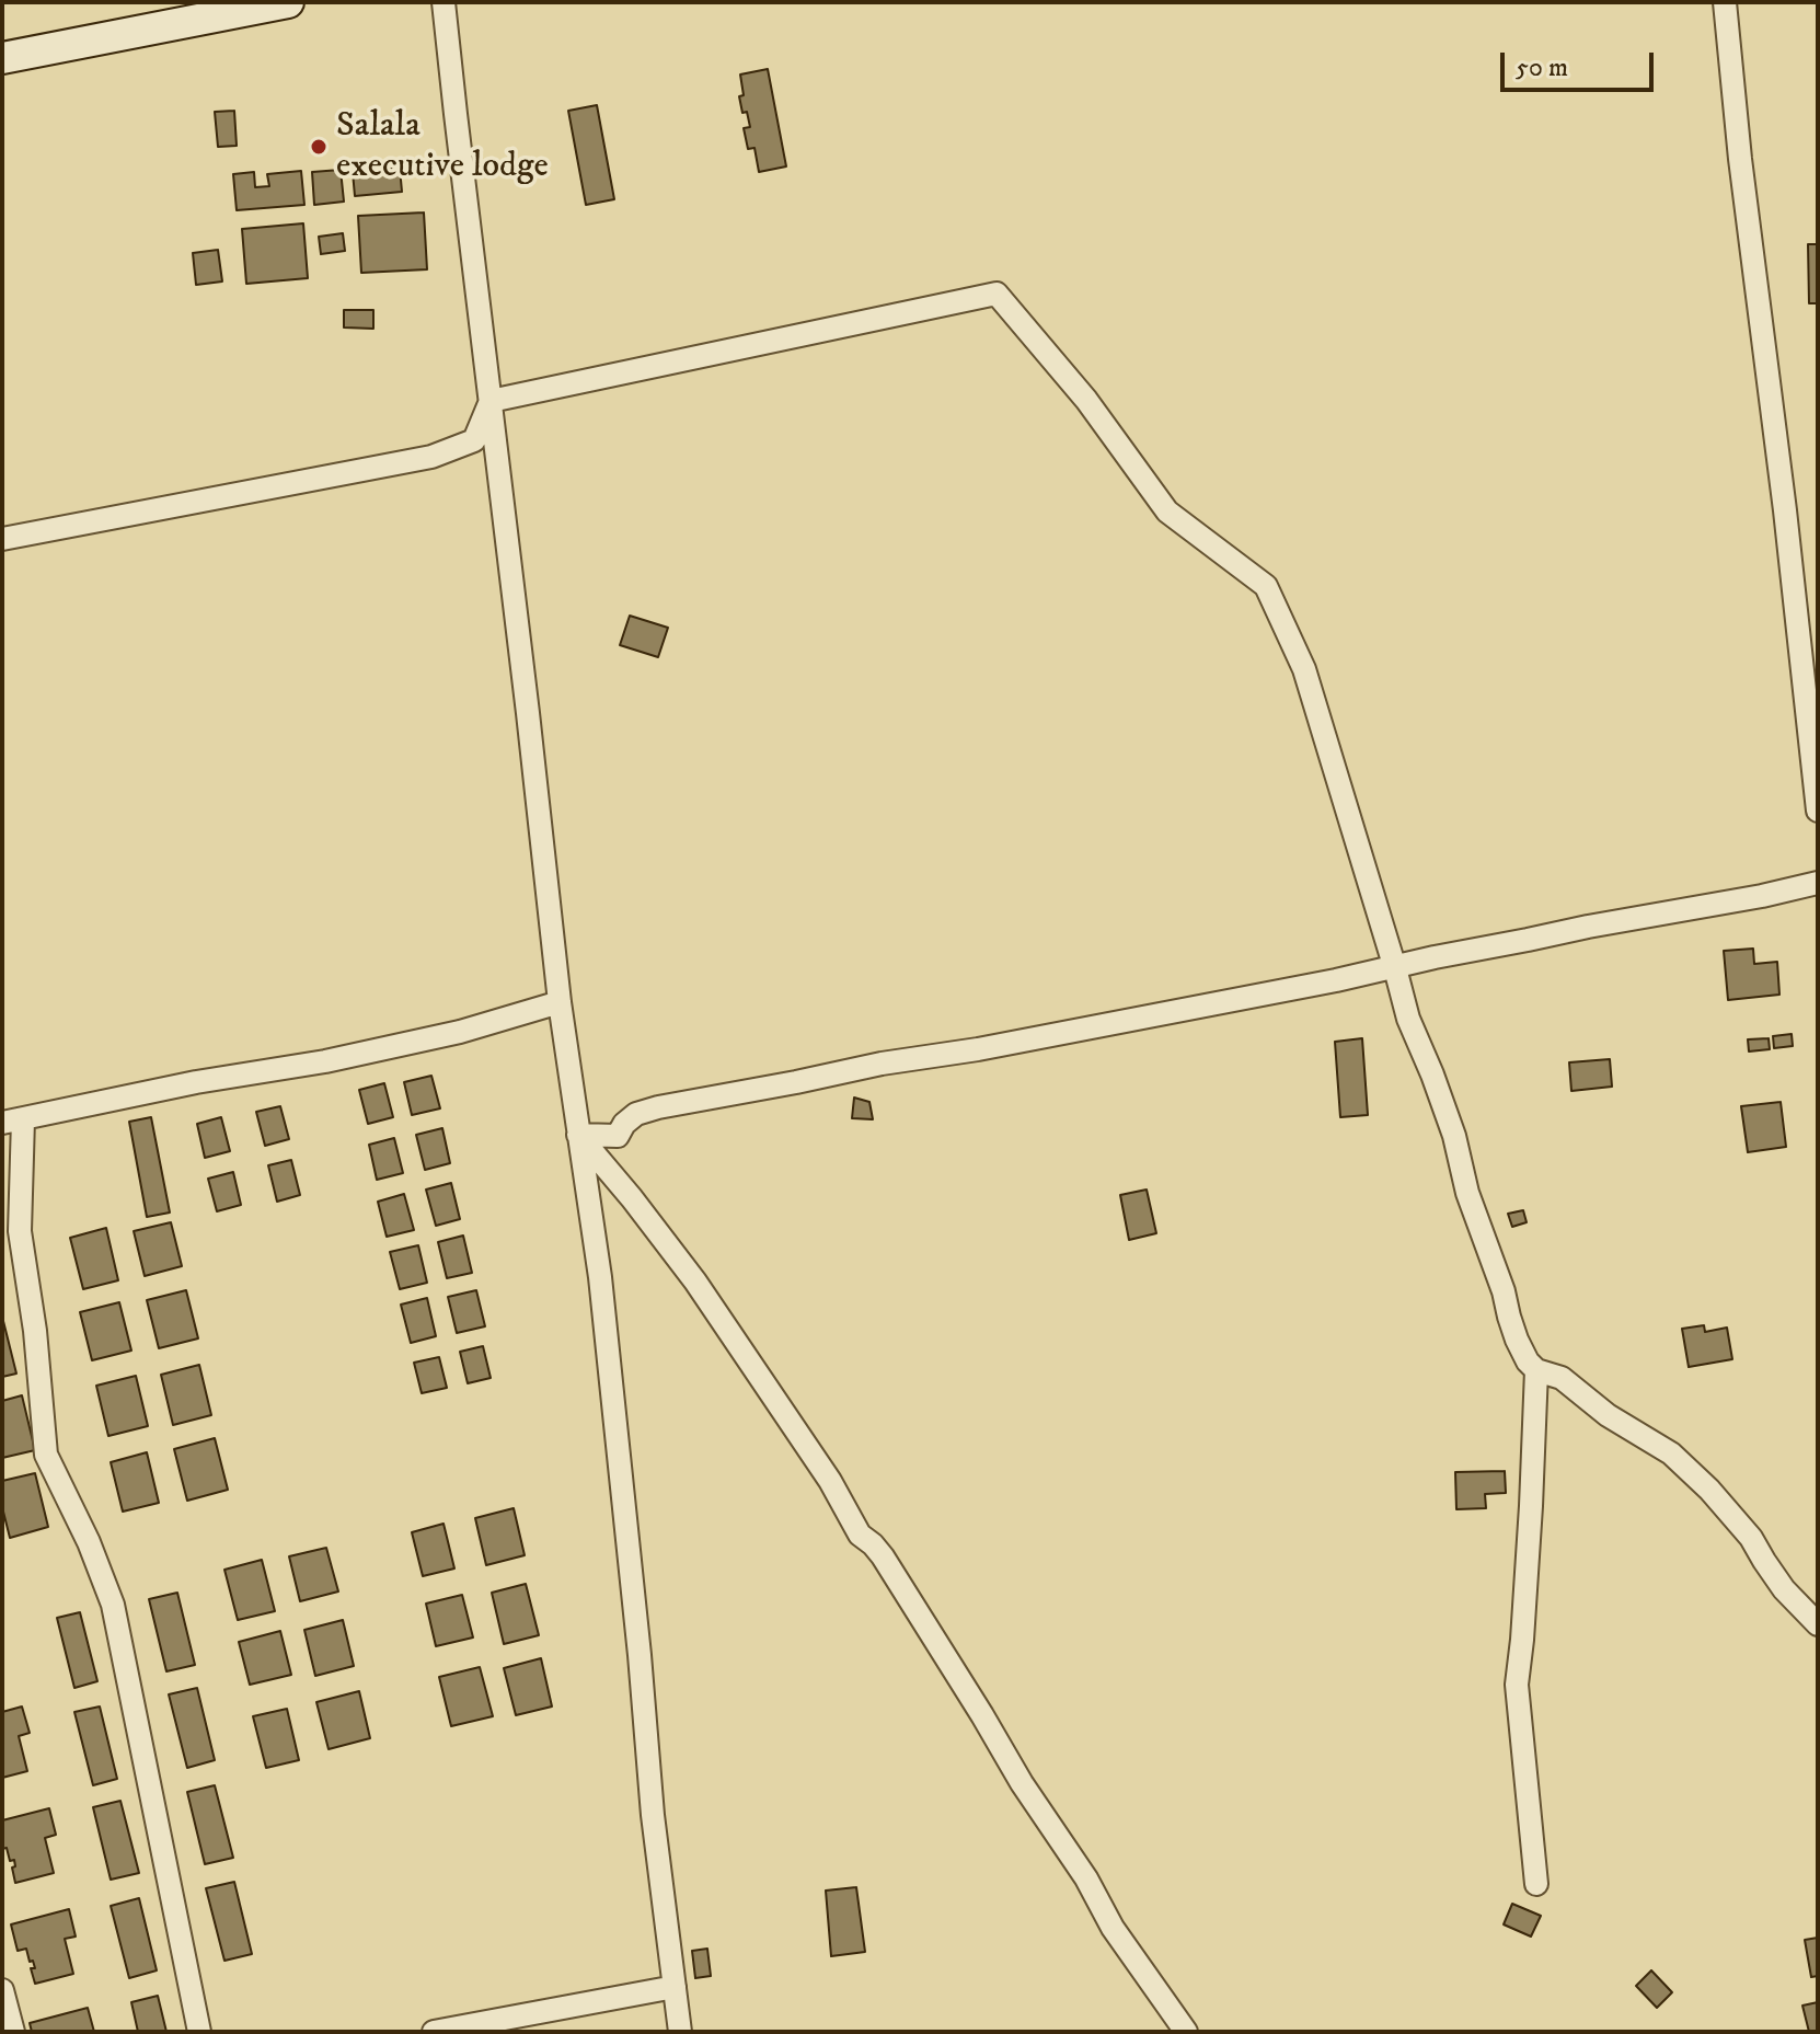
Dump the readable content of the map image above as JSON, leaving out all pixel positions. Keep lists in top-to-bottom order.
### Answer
{
  "places": ["Salala executive lodge"],
  "scale_bar": "50 m"
}
